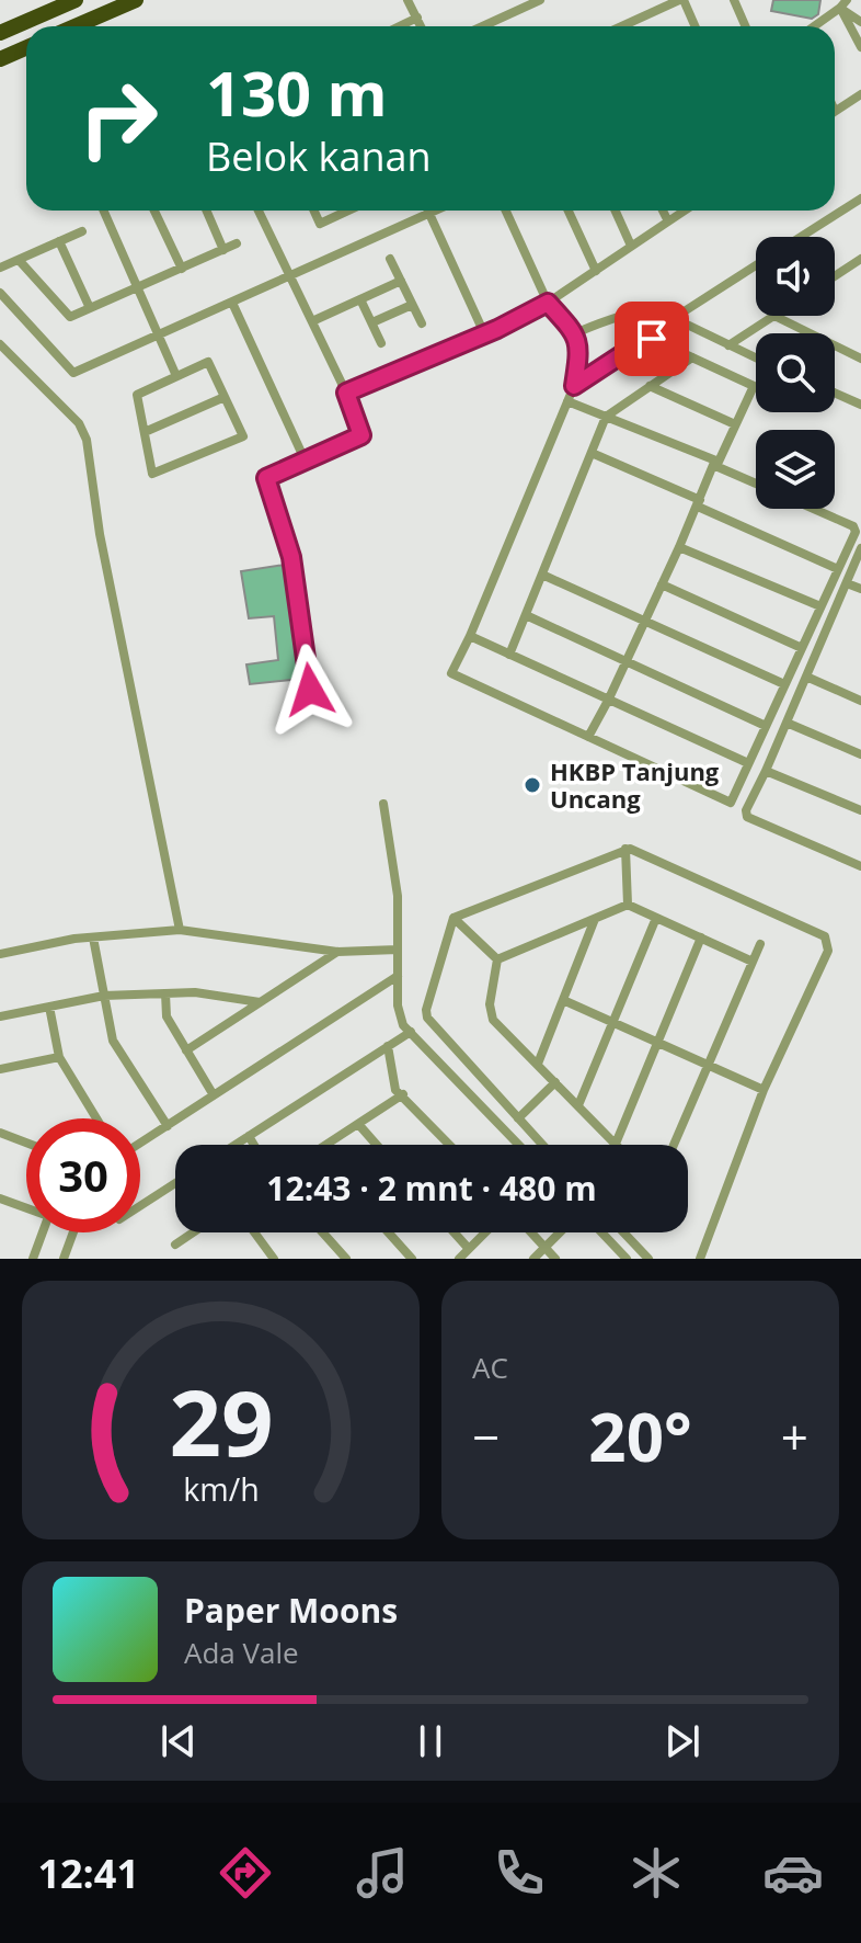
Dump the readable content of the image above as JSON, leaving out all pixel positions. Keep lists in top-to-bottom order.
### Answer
{
  "places": ["HKBP Tanjung Uncang"],
  "page": {
    "turn": ["130 m", "Belok kanan"],
    "limit": "30",
    "trip": "12:43 · 2 mnt · 480 m",
    "tile": "AC",
    "heat": ["−", "20°", "+"],
    "song": ["Paper Moons", "Ada Vale"],
    "tabs": "12:41",
    "gauge": ["29", "km/h"]
  }
}
